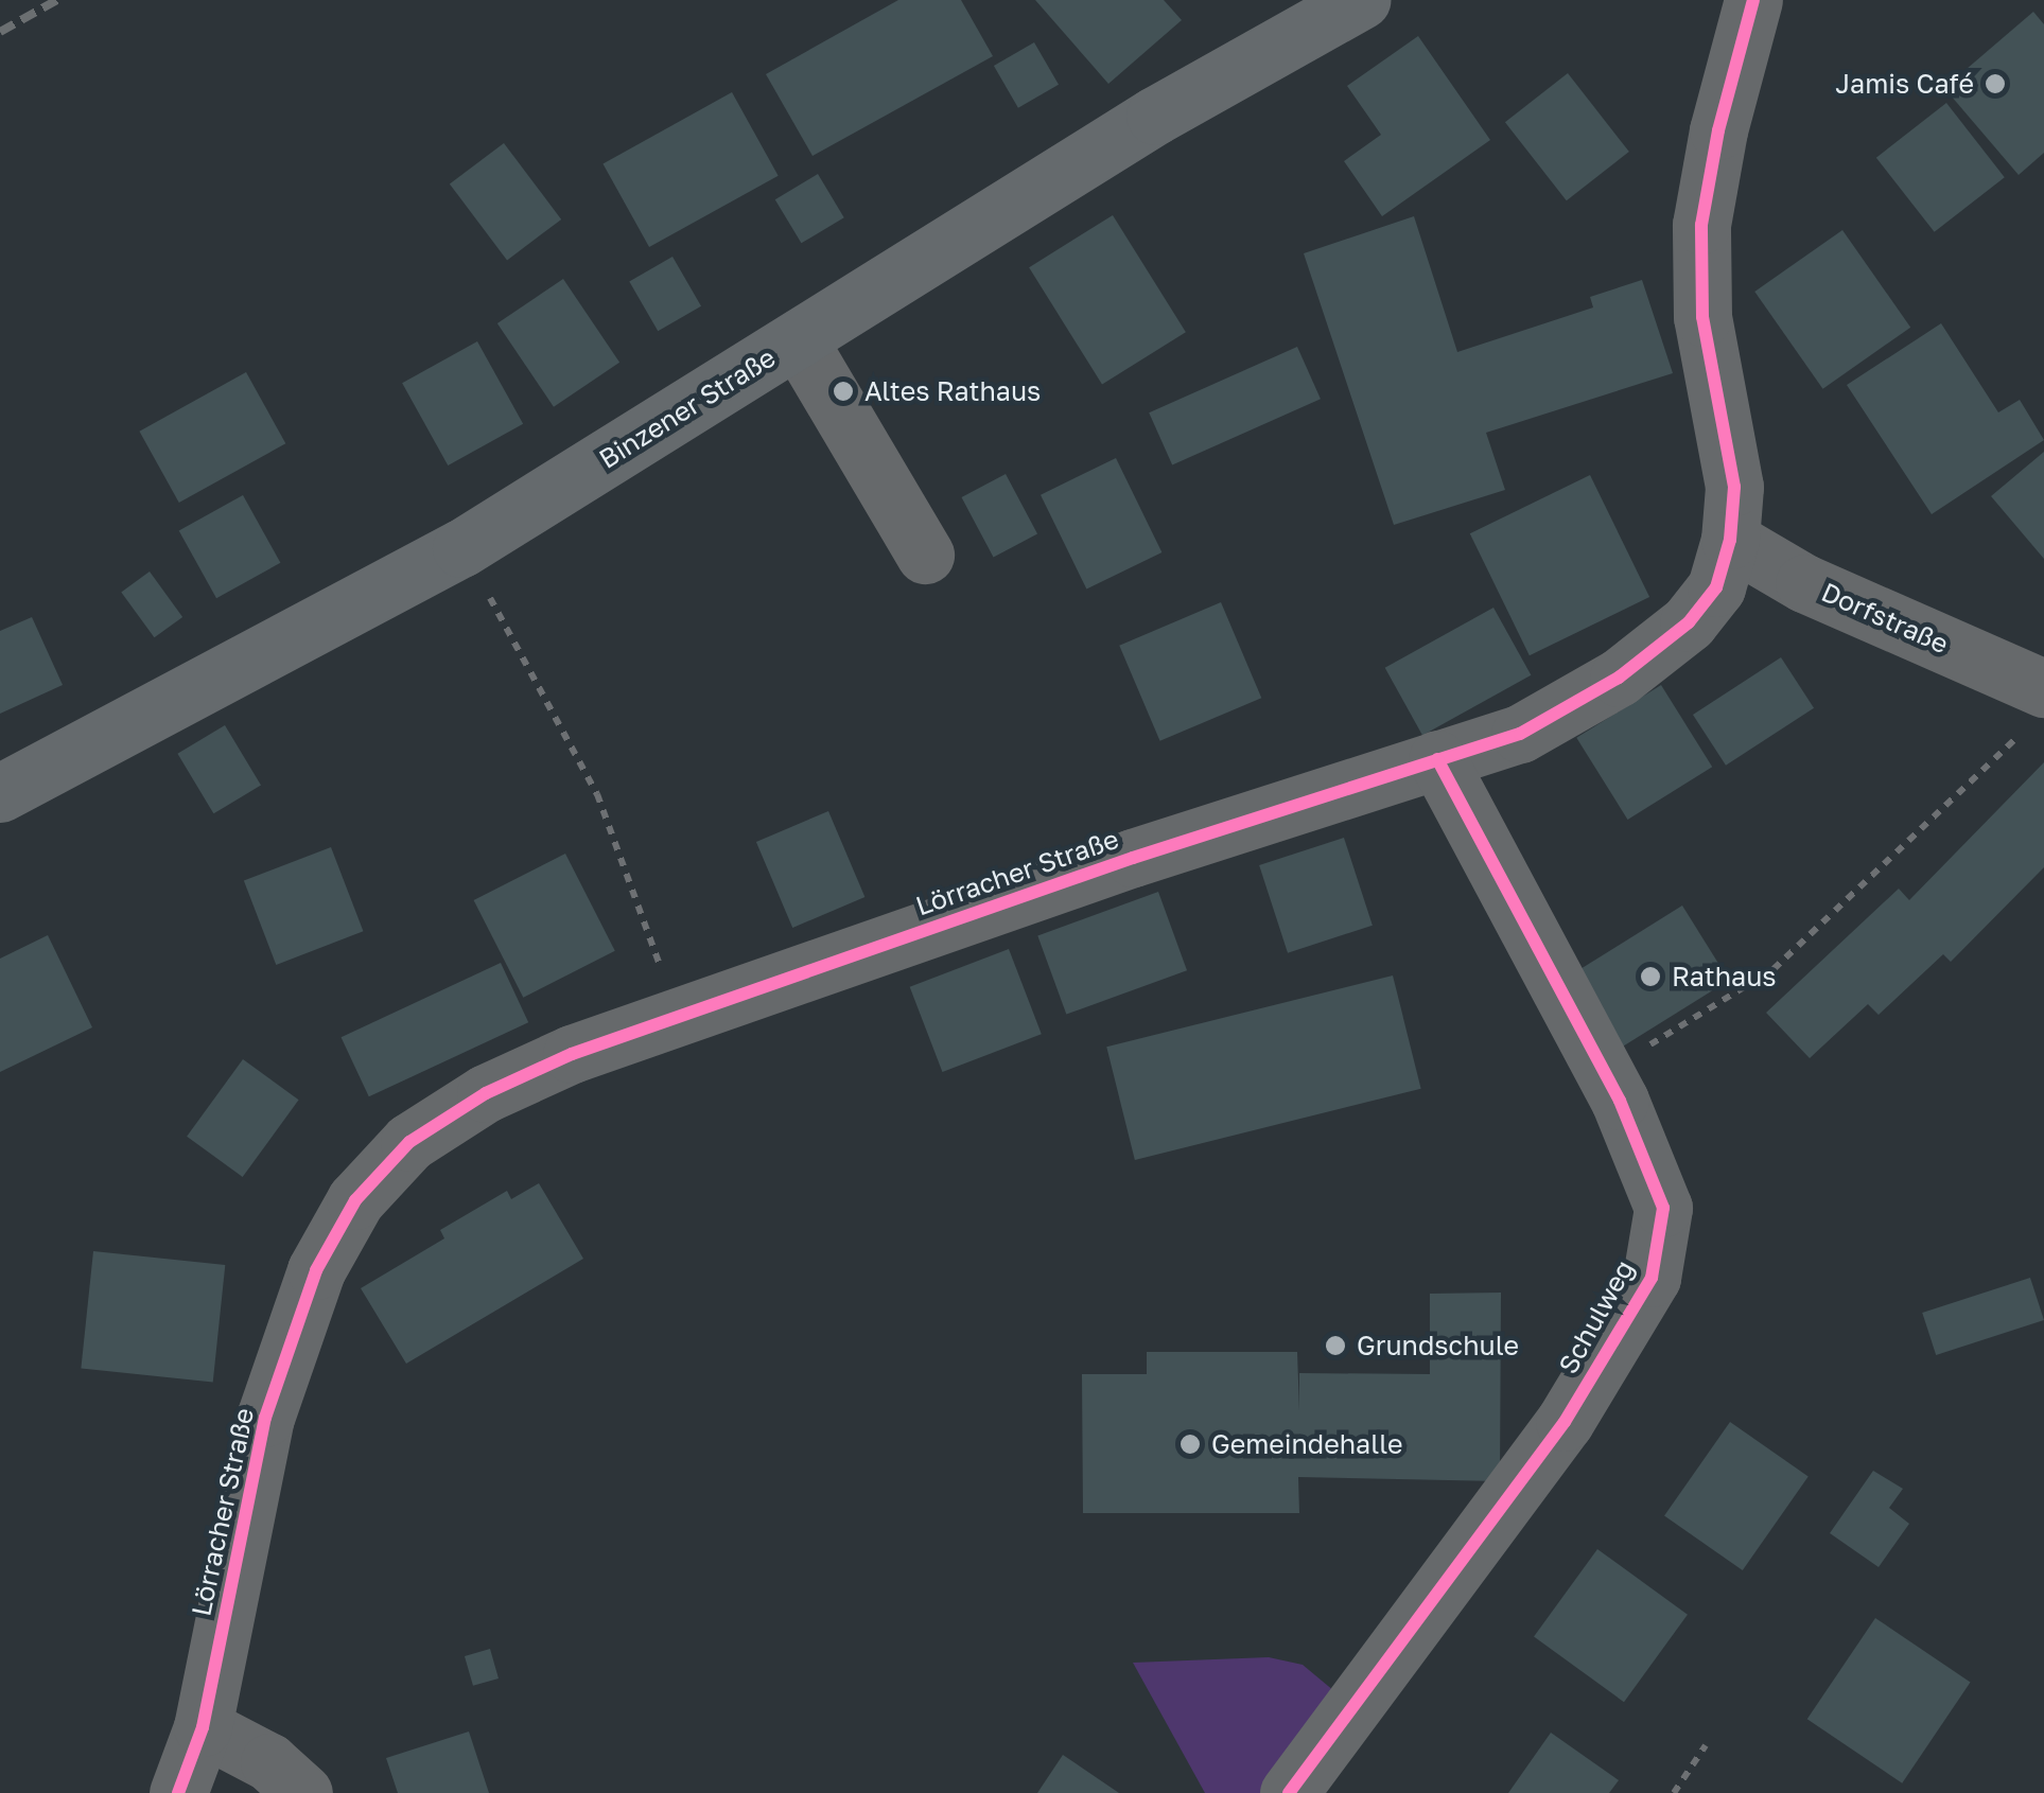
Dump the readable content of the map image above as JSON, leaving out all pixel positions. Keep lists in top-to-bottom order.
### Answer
{
  "streets": {
    "main road": ["Binzener Straße"],
    "street": ["Dorfstraße", "Lörracher Straße", "Schulweg"]
  },
  "crossings": [
    ["Dorfstraße", "Lörracher Straße"],
    ["Lörracher Straße", "Schulweg"]
  ],
  "places": [
    "Jamis Café",
    "Altes Rathaus",
    "Rathaus",
    "Grundschule",
    "Gemeindehalle"
  ]
}
